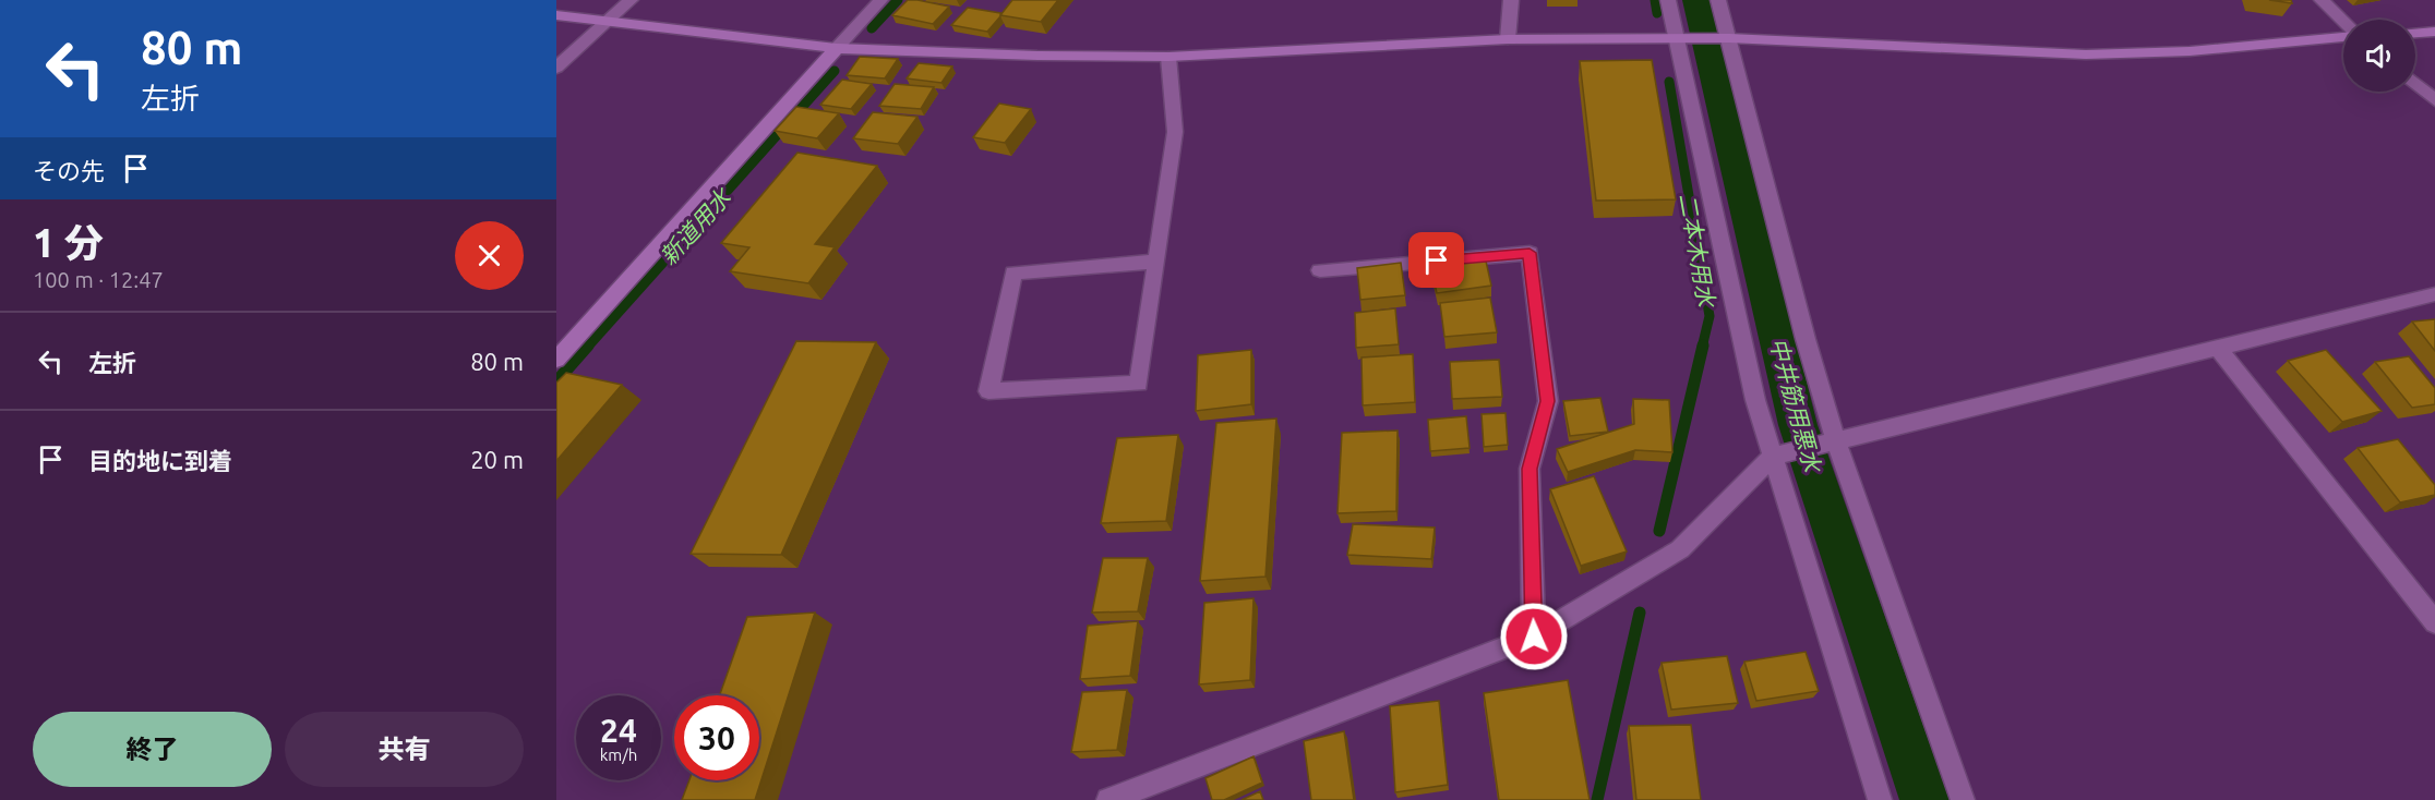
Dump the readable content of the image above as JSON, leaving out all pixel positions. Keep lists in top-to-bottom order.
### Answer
{
  "water": ["新道用水", "二本木用水", "中井筋用悪水"],
  "page": {
    "turn": ["80 m", "左折"],
    "then": "その先",
    "heading": ["1 分", "100 m · 12:47"],
    "list": [
      {
        "name": "左折",
        "value": "80 m"
      },
      {
        "name": "目的地に到着",
        "value": "20 m"
      }
    ],
    "speed": "24 km/h",
    "limit": "30",
    "buttons": ["終了", "共有"]
  }
}
